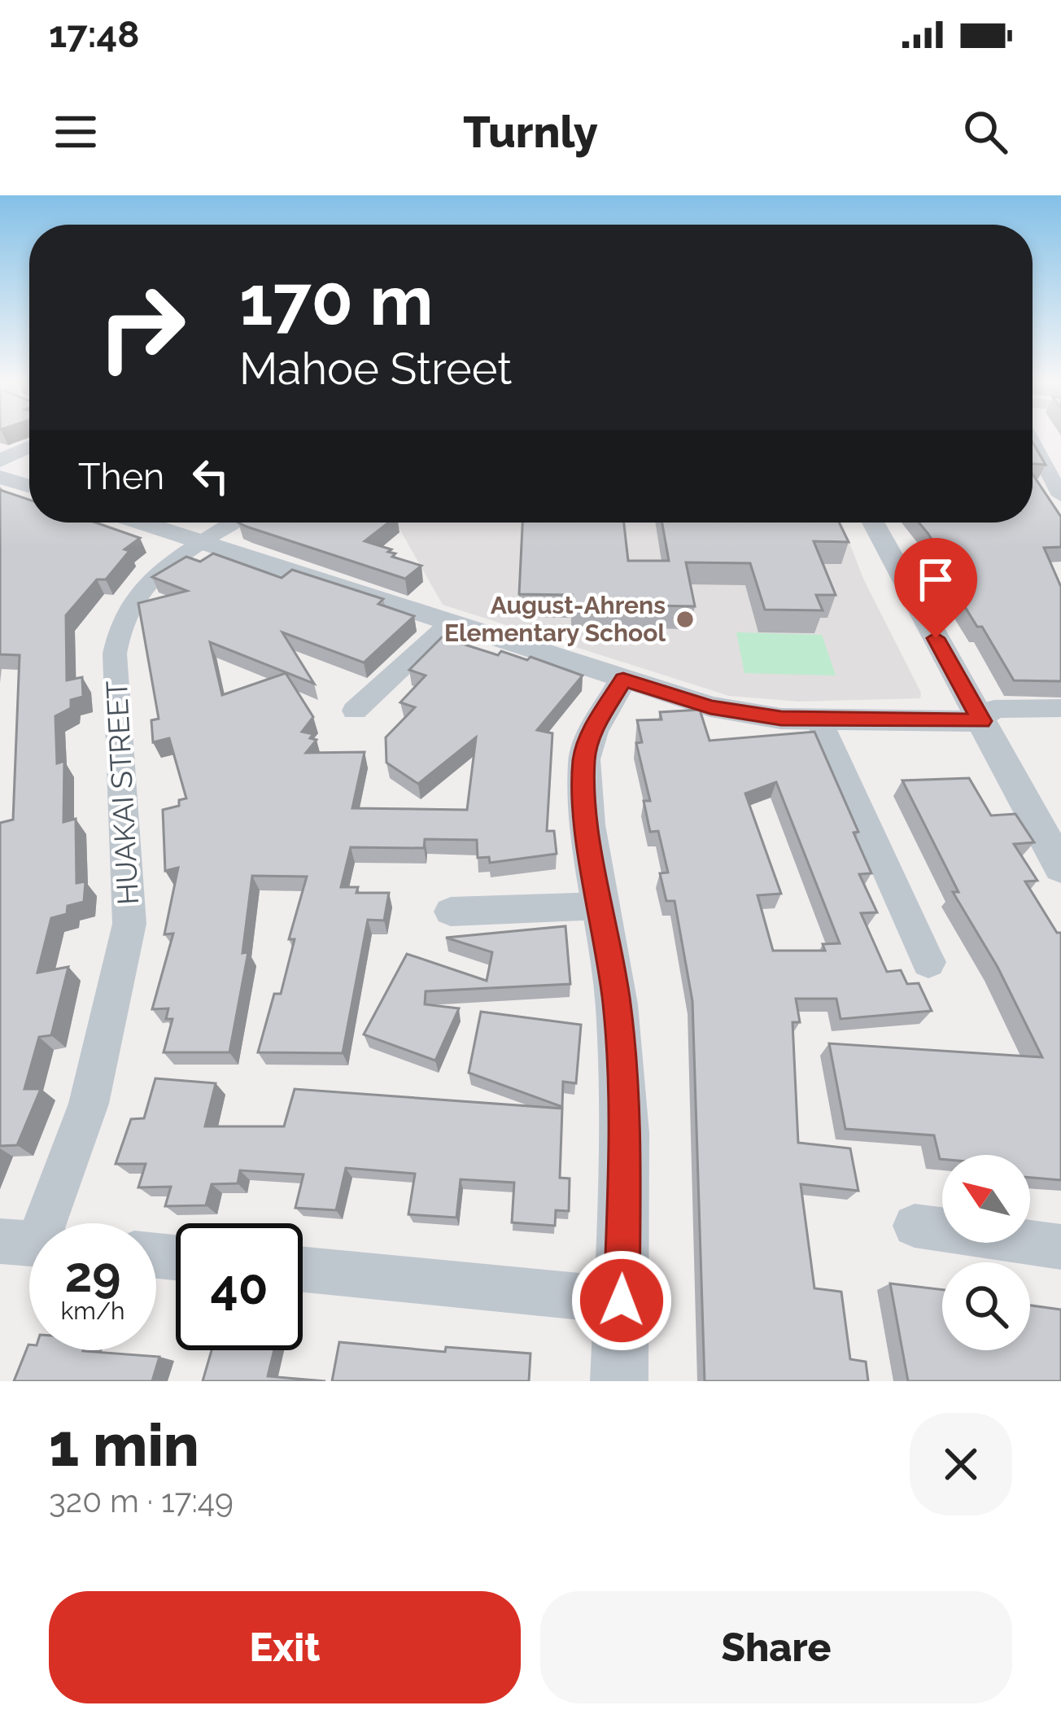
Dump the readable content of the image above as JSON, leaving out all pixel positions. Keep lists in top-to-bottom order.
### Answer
{
  "streets": {
    "street": ["HUAKAI STREET"]
  },
  "places": ["August-Ahrens Elementary School"],
  "north": "top left",
  "page": {
    "status": "17:48",
    "header": "Turnly",
    "turn": ["170 m", "Mahoe Street"],
    "then": "Then",
    "speed": "29 km/h",
    "limit": "40",
    "heading": ["1 min", "320 m · 17:49"],
    "buttons": ["Exit", "Share"]
  }
}
